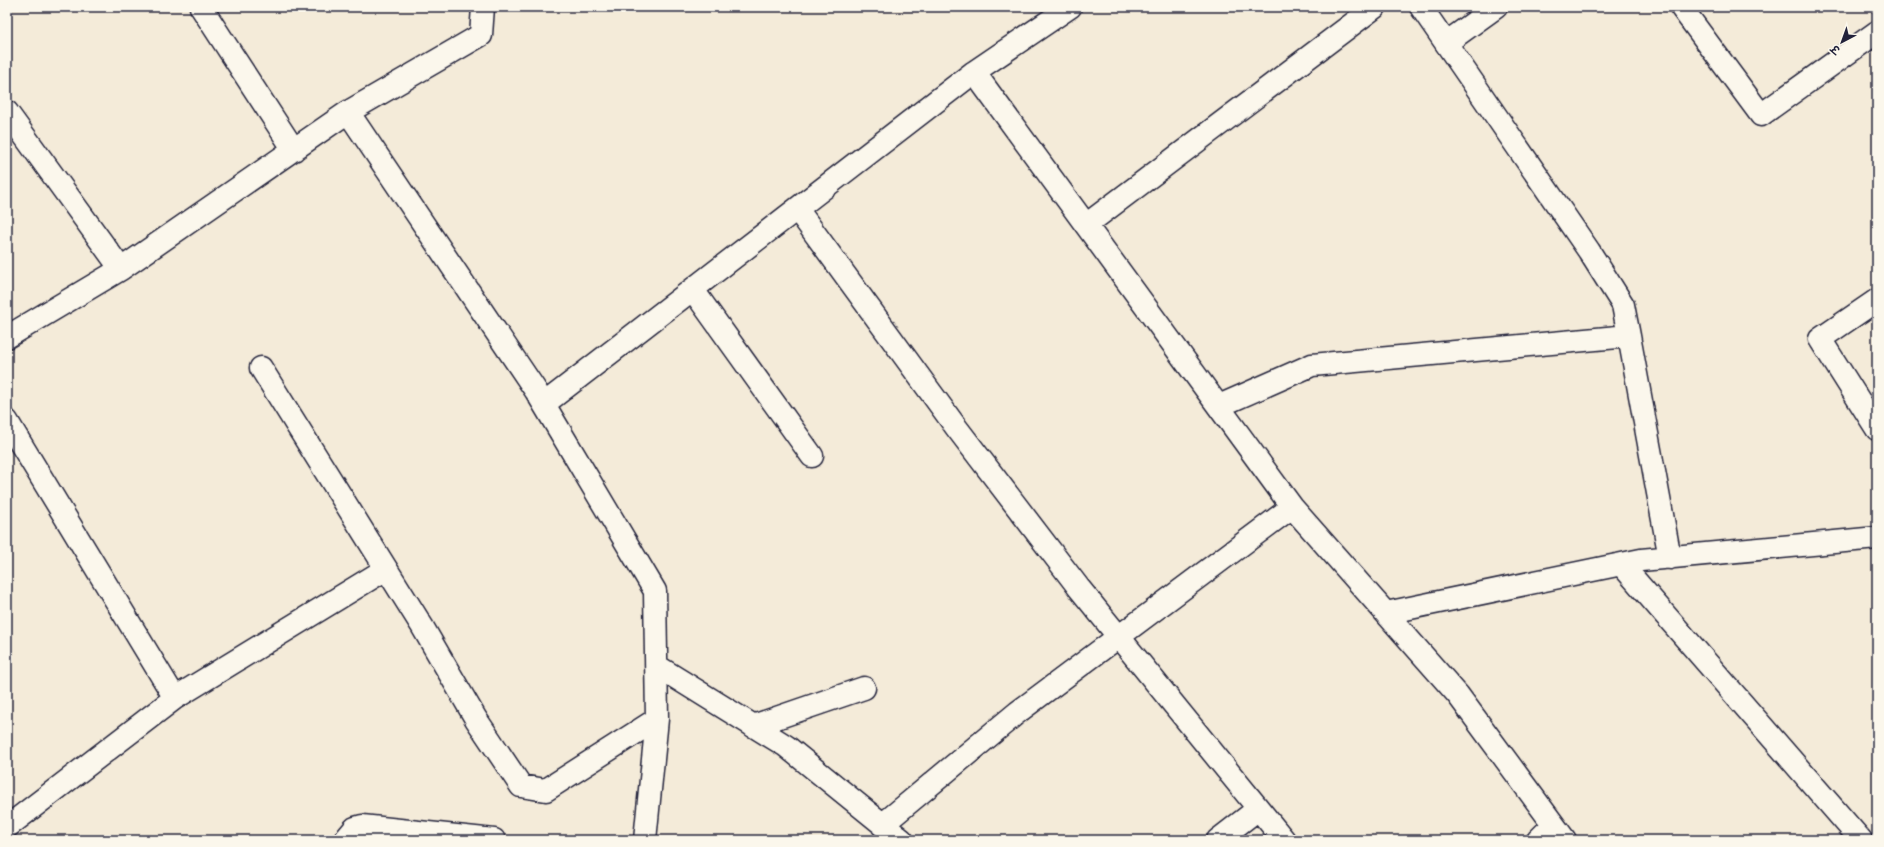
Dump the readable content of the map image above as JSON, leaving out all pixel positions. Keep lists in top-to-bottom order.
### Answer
{
  "north": "bottom left"
}
